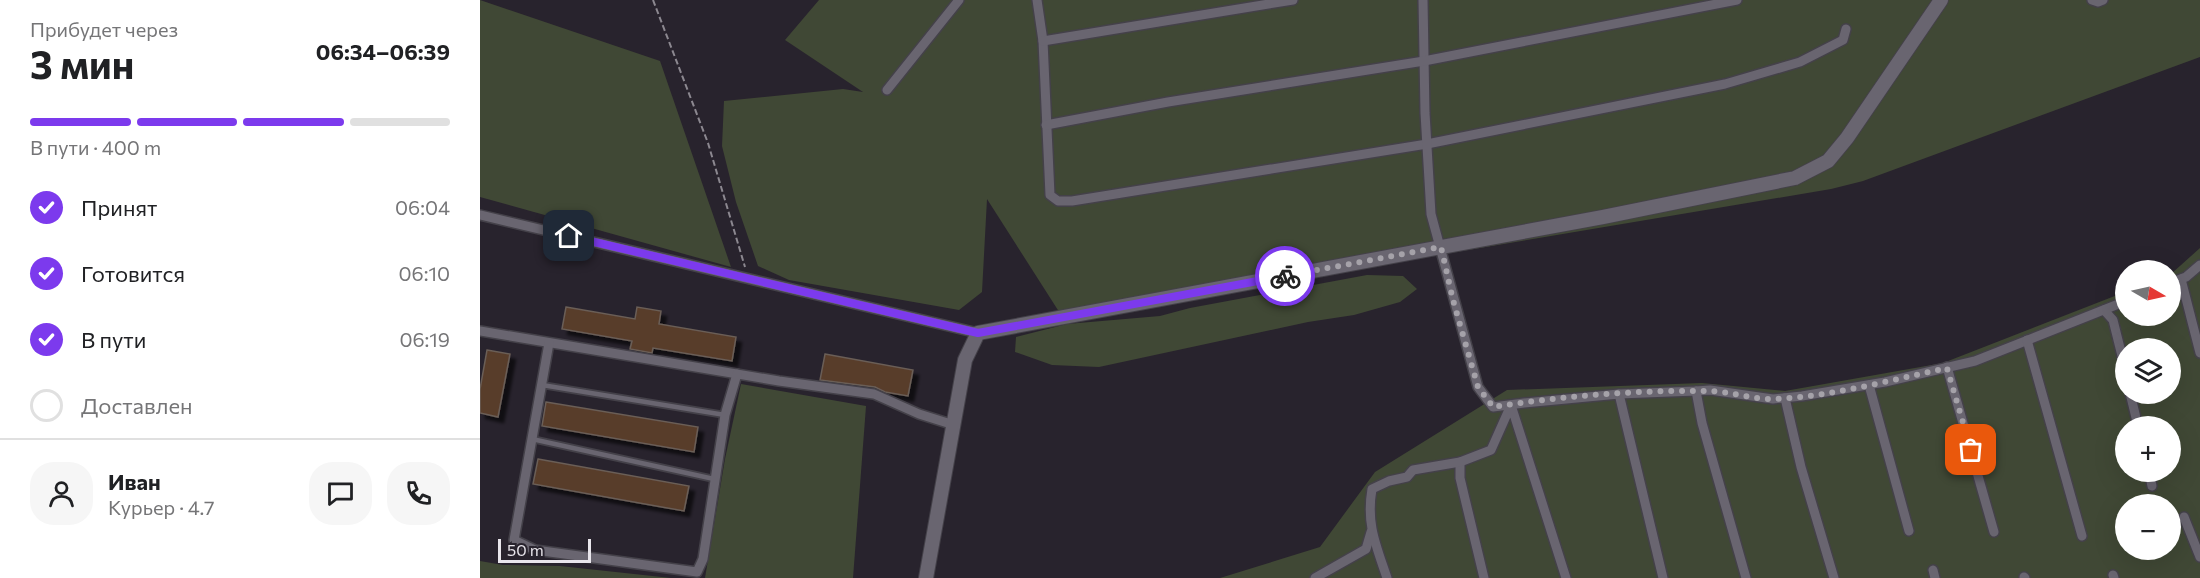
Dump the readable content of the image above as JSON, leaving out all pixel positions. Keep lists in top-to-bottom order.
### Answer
{
  "scale_bar": "50 m",
  "north": "right",
  "page": {
    "heading": ["3 мин", "Прибудет через", "06:34–06:39"],
    "panel": ["Иван", "Курьер · 4.7"],
    "bar": "В пути · 400 m",
    "list": [
      ["Принят", "06:04"],
      ["Готовится", "06:10"],
      ["В пути", "06:19"],
      "Доставлен"
    ],
    "map_buttons": ["+", "−"],
    "scale": "50 m"
  }
}
